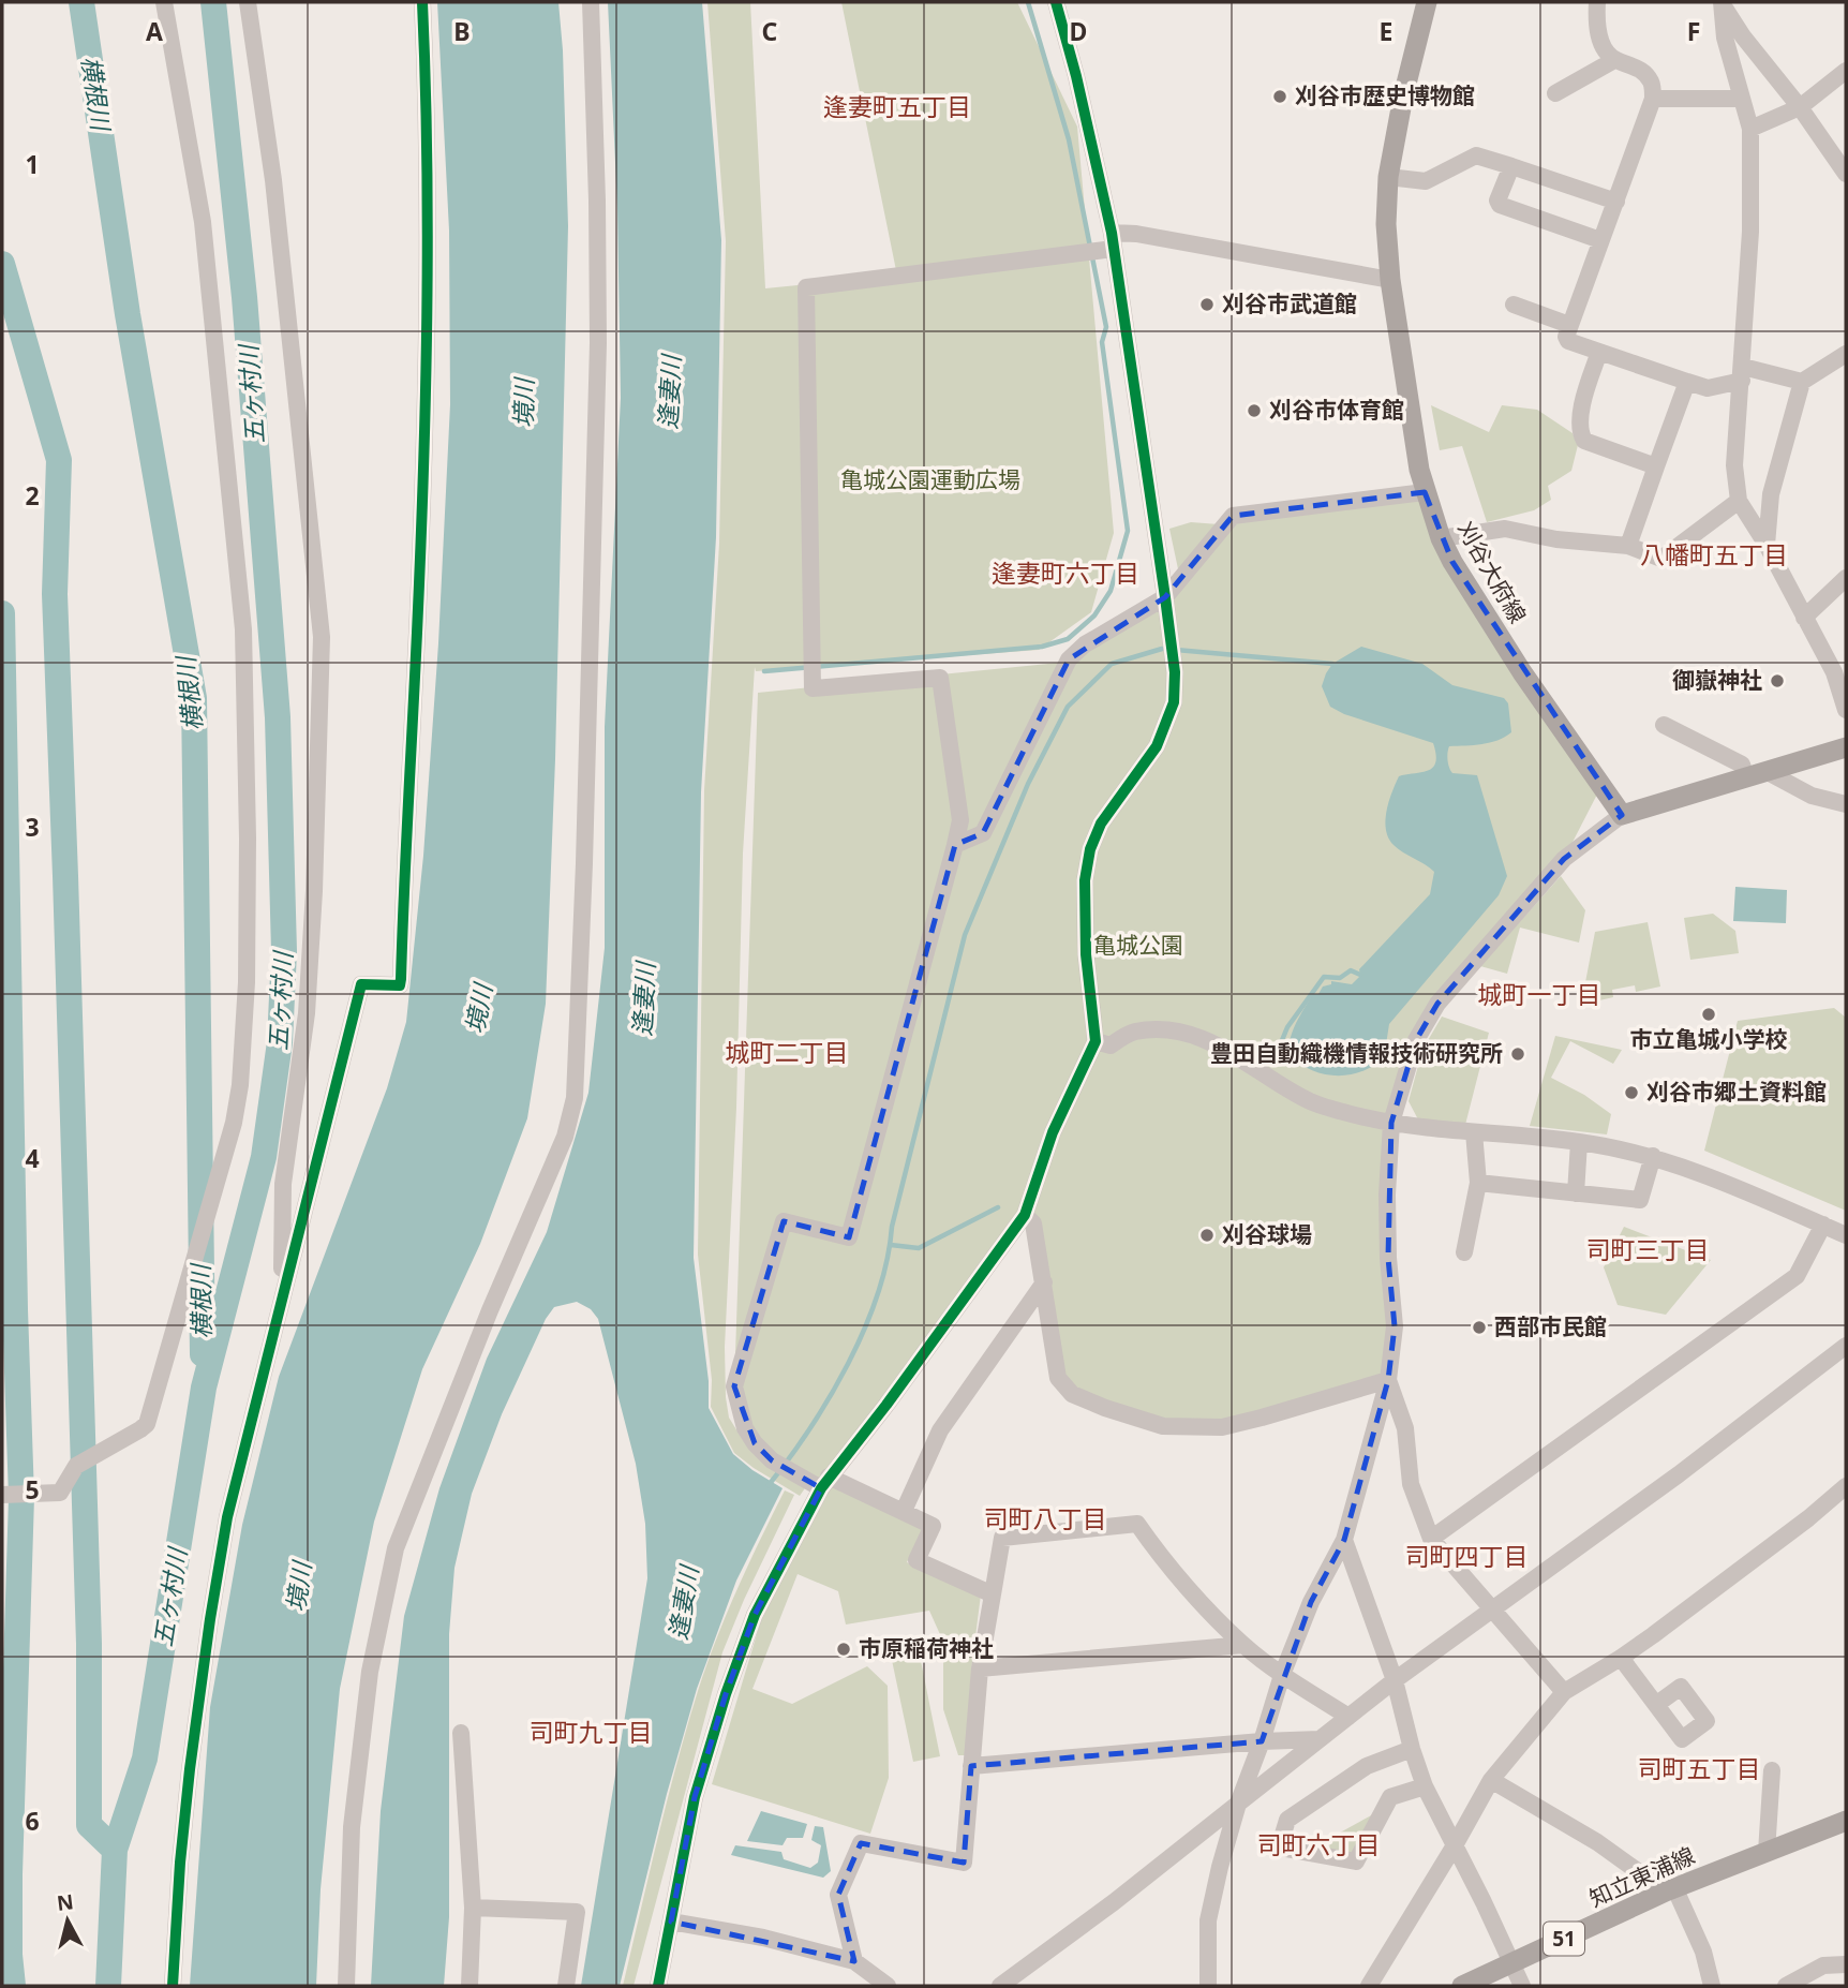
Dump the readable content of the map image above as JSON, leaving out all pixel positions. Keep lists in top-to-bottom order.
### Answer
{
  "streets": {
    "main road": ["刈谷大府線", "知立東浦線", "51"]
  },
  "districts": [
    "逢妻町五丁目",
    "八幡町五丁目",
    "逢妻町六丁目",
    "城町一丁目",
    "城町二丁目",
    "司町三丁目",
    "司町八丁目",
    "司町四丁目",
    "司町九丁目",
    "司町五丁目",
    "司町六丁目"
  ],
  "water": [
    "横根川",
    "逢妻川",
    "五ヶ村川",
    "境川"
  ],
  "parks": ["亀城公園運動広場", "亀城公園"],
  "places": [
    "刈谷市歴史博物館",
    "刈谷市武道館",
    "刈谷市体育館",
    "御嶽神社",
    "市立亀城小学校",
    "豊田自動織機情報技術研究所",
    "刈谷市郷土資料館",
    "刈谷球場",
    "西部市民館",
    "市原稲荷神社"
  ],
  "north": "top",
  "grid": {
    "columns": [
      "A",
      "B",
      "C",
      "D",
      "E",
      "F"
    ],
    "rows": [
      "1",
      "2",
      "3",
      "4",
      "5",
      "6"
    ]
  }
}
